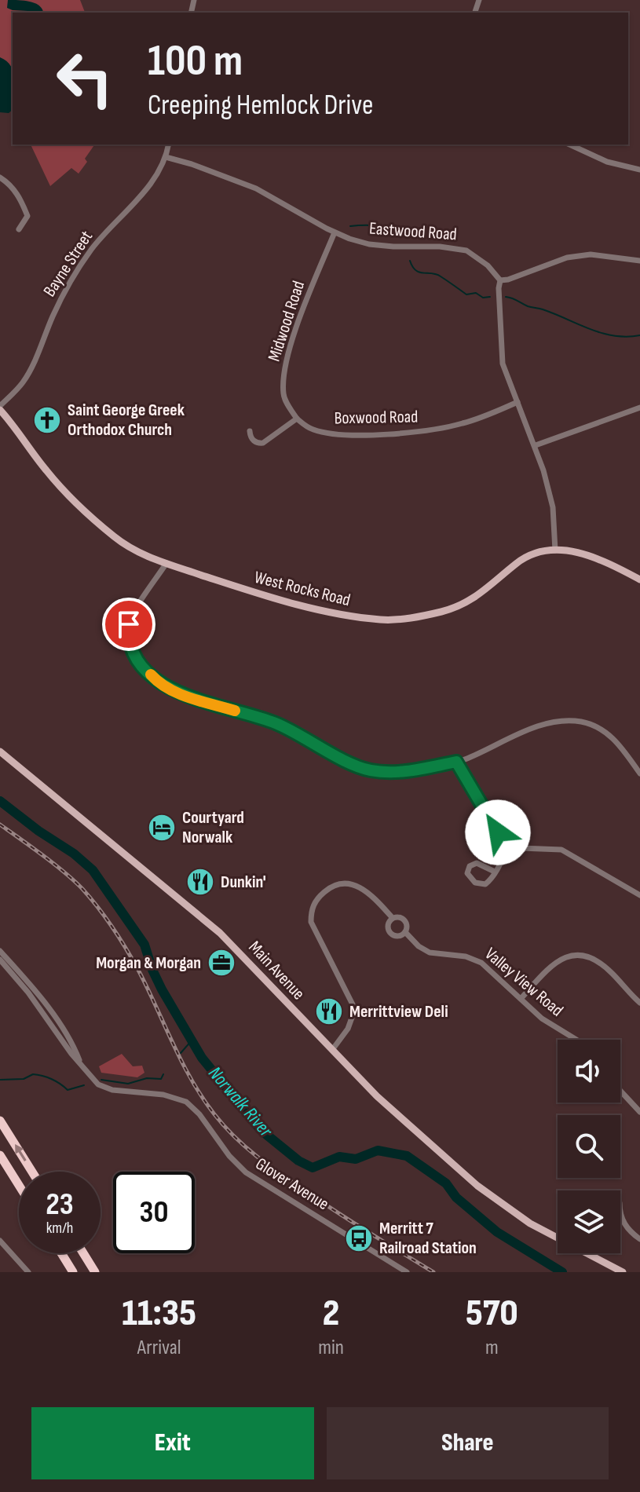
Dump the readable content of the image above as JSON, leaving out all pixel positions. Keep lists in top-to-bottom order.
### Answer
{
  "streets": {
    "main road": ["West Rocks Road", "Main Avenue"],
    "street": [
      "Eastwood Road",
      "Bayne Street",
      "Midwood Road",
      "Boxwood Road",
      "Valley View Road",
      "Glover Avenue"
    ]
  },
  "crossings": [
    ["Eastwood Road", "Bayne Street"],
    ["Eastwood Road", "Midwood Road"],
    ["Bayne Street", "West Rocks Road"],
    ["Midwood Road", "Boxwood Road"],
    ["Main Avenue", "Valley View Road"]
  ],
  "water": ["Norwalk River"],
  "places": {
    "church": ["Saint George Greek Orthodox Church"],
    "hotel": ["Courtyard Norwalk"],
    "restaurant": ["Dunkin'", "Merrittview Deli"],
    "office": ["Morgan & Morgan"],
    "bus stop": ["Merritt 7 Railroad Station"]
  },
  "page": {
    "turn": ["100 m", "Creeping Hemlock Drive"],
    "speed": "23 km/h",
    "limit": "30",
    "eta": [
      "11:35",
      "Arrival",
      "2",
      "min",
      "570",
      "m"
    ],
    "buttons": ["Exit", "Share"]
  }
}
